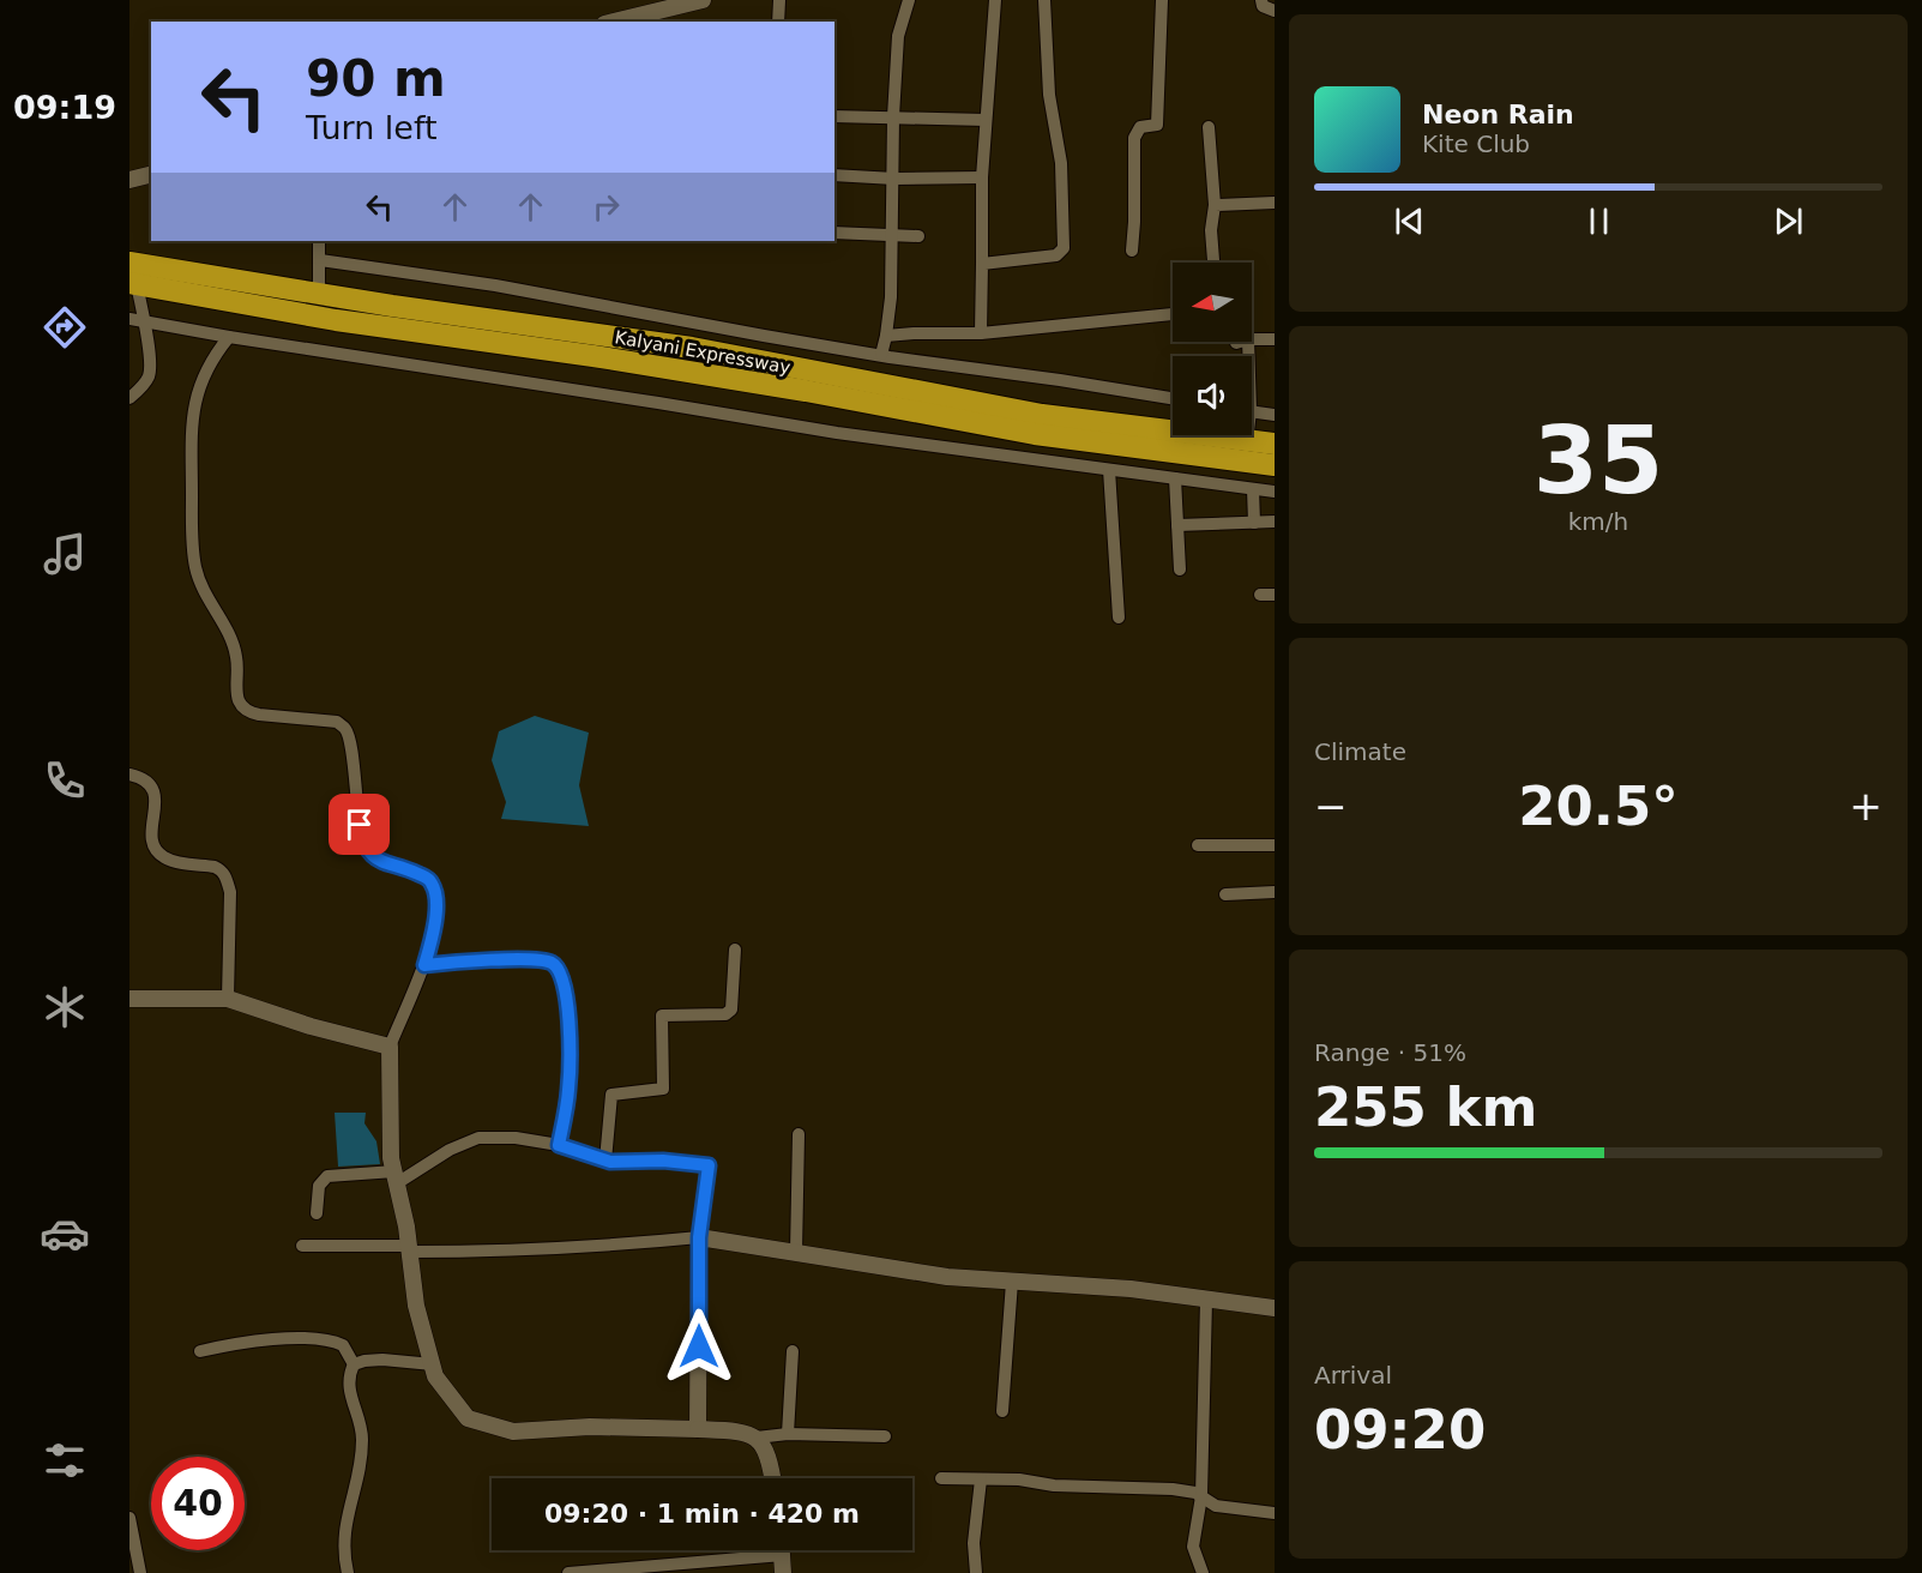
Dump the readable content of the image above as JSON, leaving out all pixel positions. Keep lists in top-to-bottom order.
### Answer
{
  "streets": {
    "highway": ["Kalyani Expressway"]
  },
  "north": "left",
  "page": {
    "tabs": "09:19",
    "turn": ["90 m", "Turn left"],
    "song": ["Neon Rain", "Kite Club"],
    "tile": [
      ["35", "km/h"],
      "Climate",
      ["Range · 51%", "255 km"],
      ["Arrival", "09:20"]
    ],
    "heat": ["−", "20.5°", "+"],
    "limit": "40",
    "trip": "09:20 · 1 min · 420 m"
  }
}
